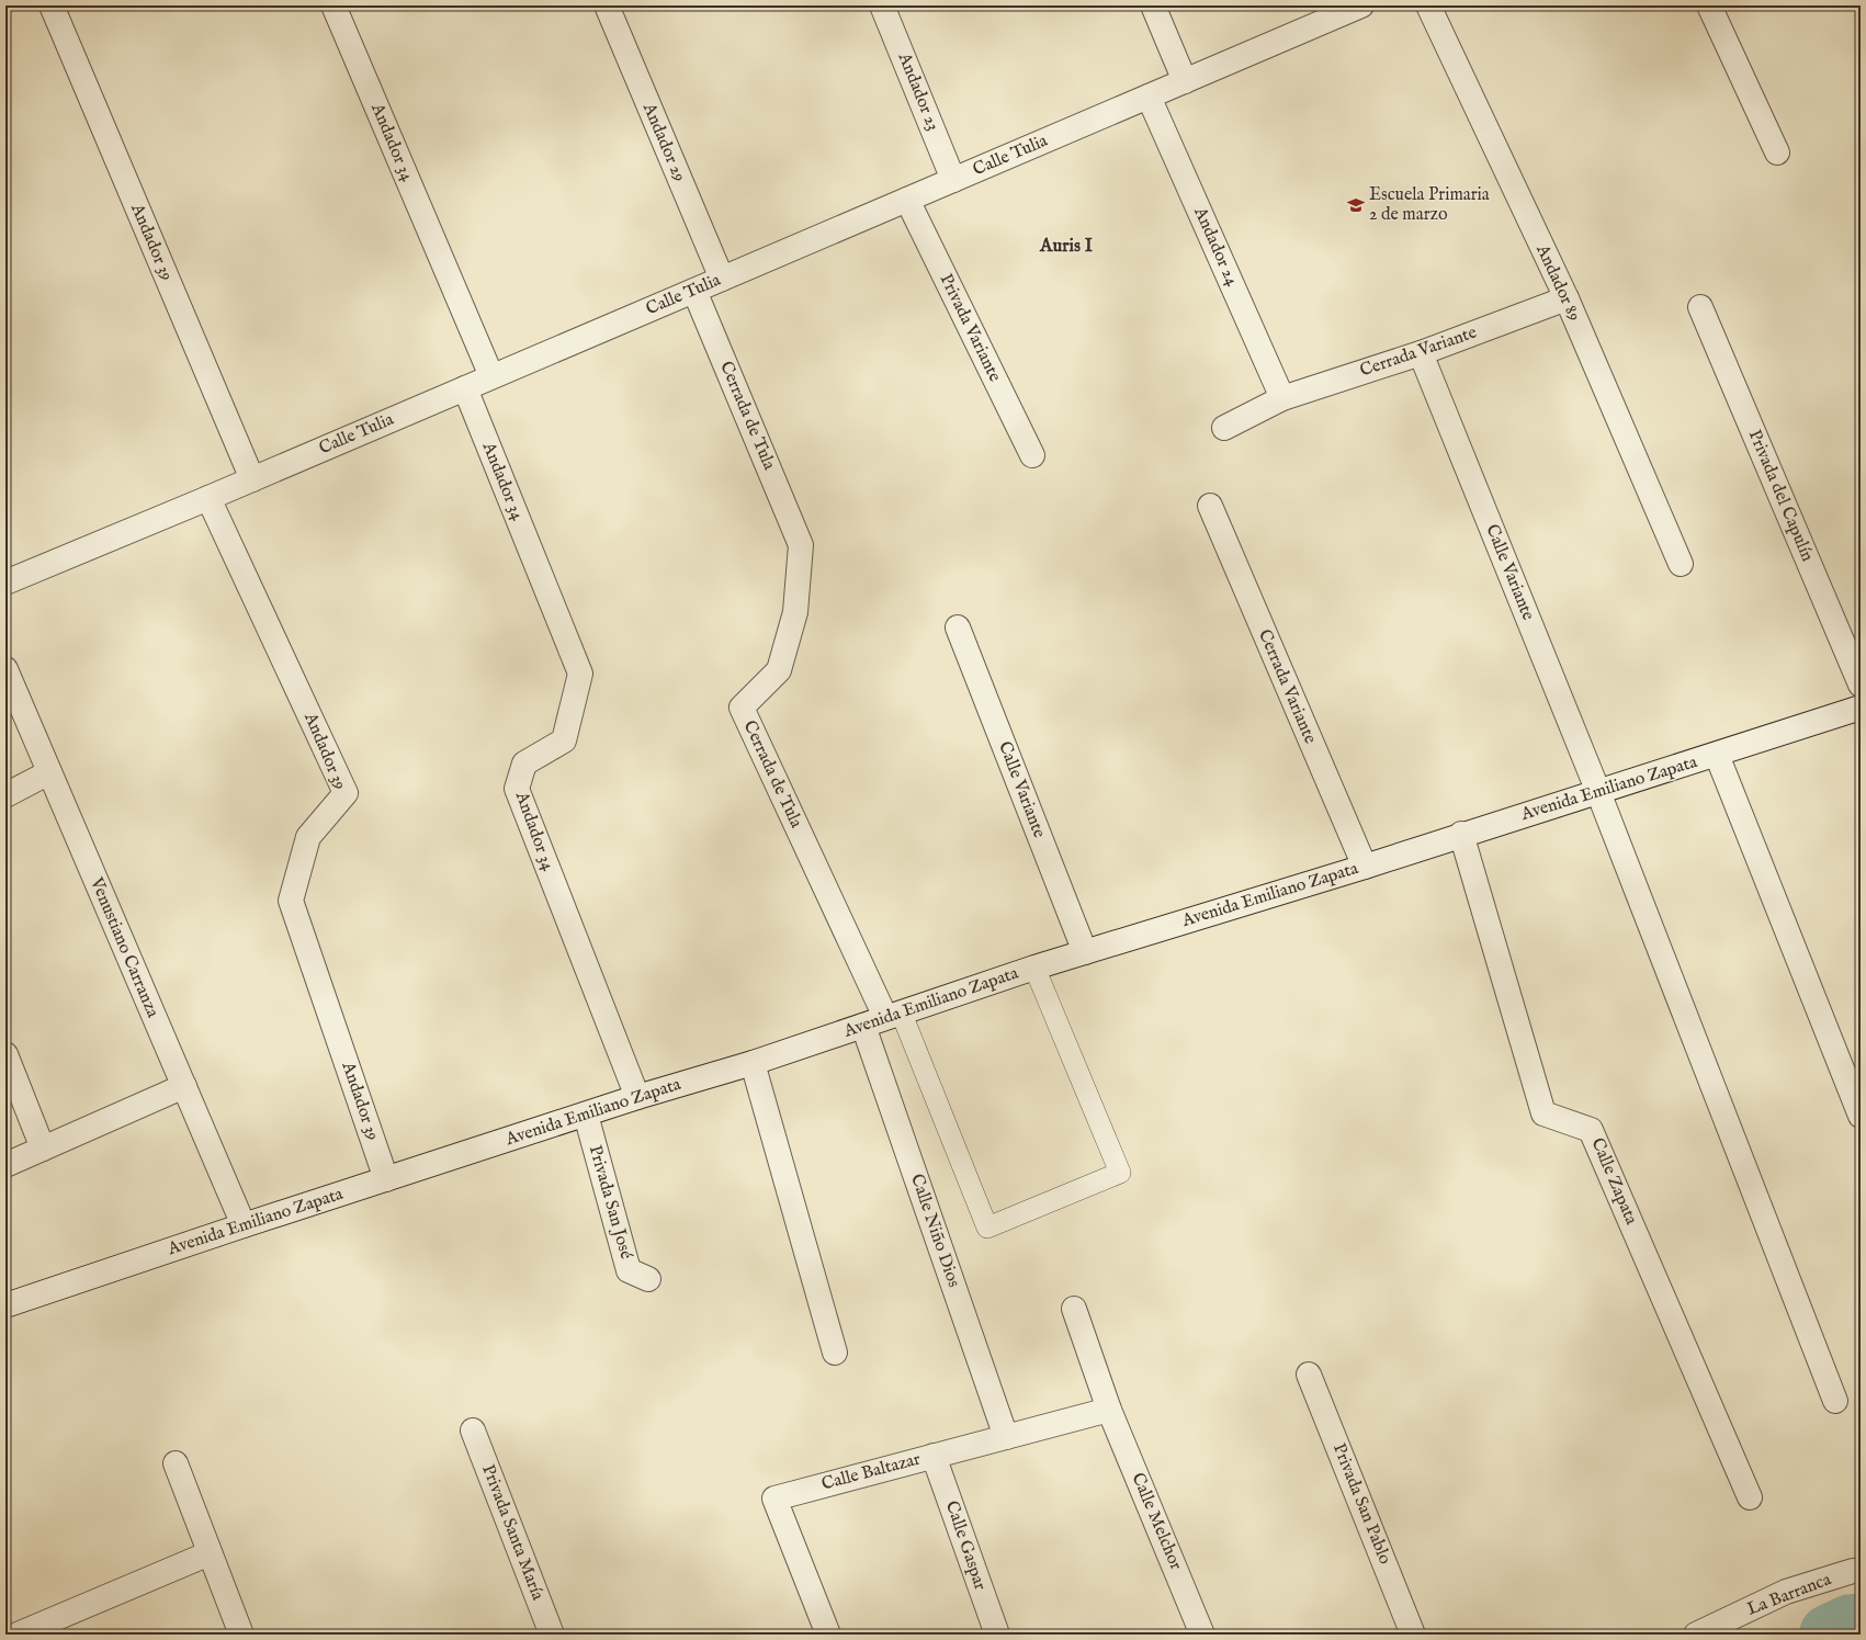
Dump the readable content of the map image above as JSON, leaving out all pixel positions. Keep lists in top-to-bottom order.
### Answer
{
  "streets": {
    "street": [
      "Andador 23",
      "Andador 34",
      "Andador 29",
      "Calle Tulia",
      "Andador 39",
      "Andador 24",
      "Andador 89",
      "Privada Variante",
      "Cerrada Variante",
      "Cerrada de Tula",
      "Privada del Capulín",
      "Calle Variante",
      "Avenida Emiliano Zapata",
      "Venustiano Carranza",
      "Calle Zapata",
      "Privada San José",
      "Calle Niño Dios",
      "Calle Baltazar",
      "Privada San Pablo",
      "Calle Melchor",
      "Privada Santa María",
      "Calle Gaspar",
      "La Barranca"
    ]
  },
  "crossings": [
    ["Andador 23", "Calle Tulia"],
    ["Andador 34", "Calle Tulia"],
    ["Andador 34", "Avenida Emiliano Zapata"],
    ["Andador 29", "Calle Tulia"],
    ["Calle Tulia", "Andador 39"],
    ["Calle Tulia", "Andador 24"],
    ["Calle Tulia", "Privada Variante"],
    ["Calle Tulia", "Cerrada de Tula"],
    ["Andador 39", "Avenida Emiliano Zapata"],
    ["Andador 24", "Cerrada Variante"],
    ["Andador 89", "Cerrada Variante"],
    ["Cerrada Variante", "Calle Variante"],
    ["Cerrada Variante", "Avenida Emiliano Zapata"],
    ["Cerrada de Tula", "Avenida Emiliano Zapata"],
    ["Calle Variante", "Avenida Emiliano Zapata"],
    ["Avenida Emiliano Zapata", "Venustiano Carranza"],
    ["Avenida Emiliano Zapata", "Calle Zapata"],
    ["Avenida Emiliano Zapata", "Privada San José"],
    ["Avenida Emiliano Zapata", "Calle Niño Dios"],
    ["Calle Niño Dios", "Calle Baltazar"],
    ["Calle Baltazar", "Calle Melchor"],
    ["Calle Baltazar", "Calle Gaspar"]
  ],
  "districts": ["Auris I"],
  "places": {
    "school or university": ["Escuela Primaria 2 de marzo"]
  }
}
